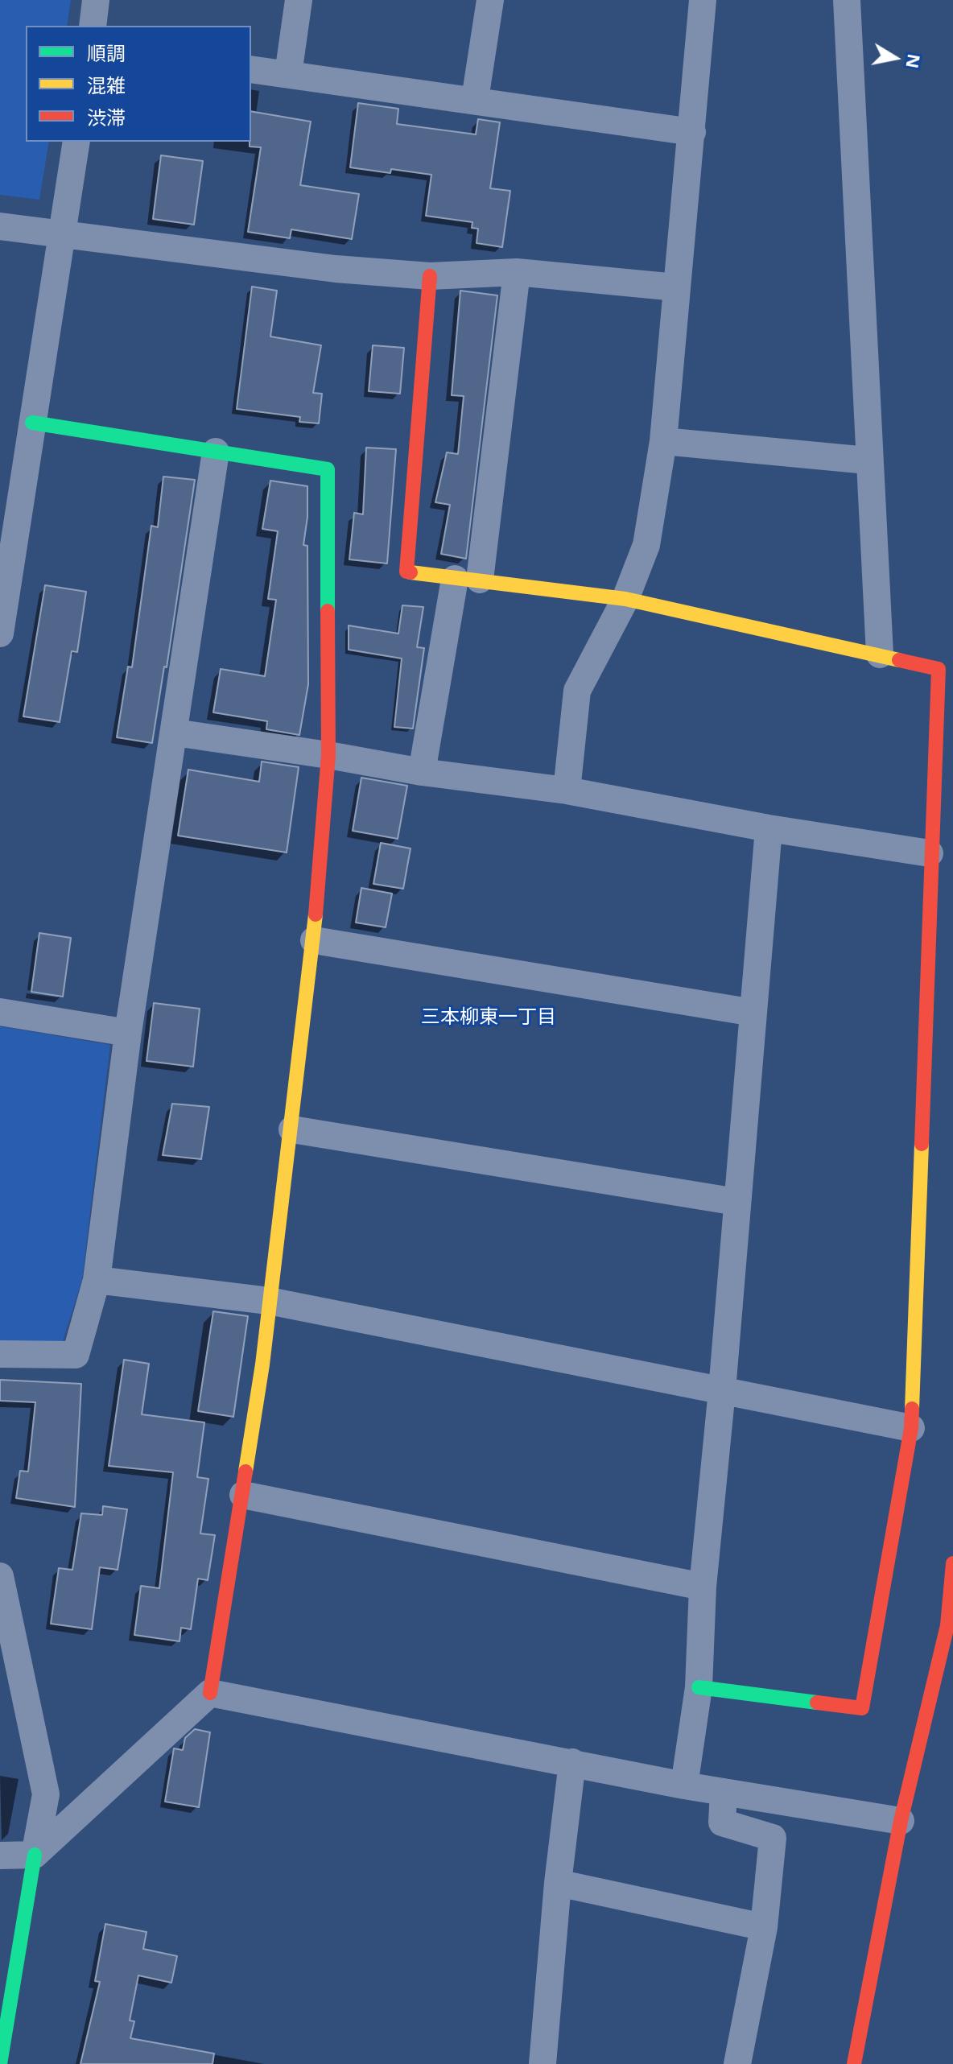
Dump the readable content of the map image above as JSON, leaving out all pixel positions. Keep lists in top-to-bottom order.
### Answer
{
  "districts": ["三本柳東一丁目"],
  "legend": ["順調", "混雑", "渋滞"],
  "north": "right"
}
